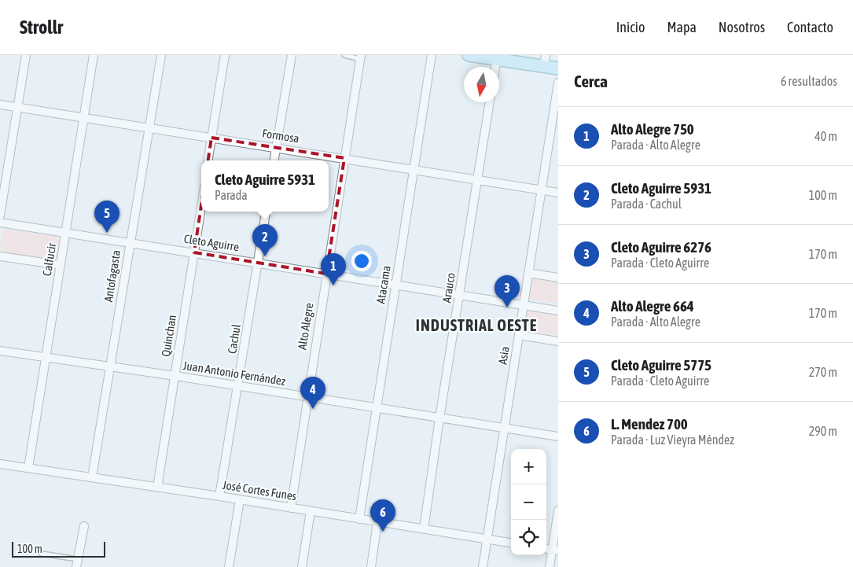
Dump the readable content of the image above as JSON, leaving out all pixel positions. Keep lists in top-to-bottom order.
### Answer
{
  "streets": {
    "street": [
      "Formosa",
      "Cleto Aguirre",
      "Calfucir",
      "Antofagasta",
      "Atacama",
      "Arauco",
      "Alto Alegre",
      "Quinchan",
      "Cachul",
      "Asia",
      "Juan Antonio Fernández",
      "José Cortes Funes"
    ]
  },
  "crossings": [
    ["Formosa", "Calfucir"],
    ["Formosa", "Antofagasta"],
    ["Formosa", "Atacama"],
    ["Formosa", "Arauco"],
    ["Formosa", "Alto Alegre"],
    ["Formosa", "Asia"],
    ["Cleto Aguirre", "Calfucir"],
    ["Cleto Aguirre", "Antofagasta"],
    ["Cleto Aguirre", "Atacama"],
    ["Cleto Aguirre", "Arauco"],
    ["Cleto Aguirre", "Alto Alegre"],
    ["Cleto Aguirre", "Quinchan"],
    ["Cleto Aguirre", "Cachul"],
    ["Cleto Aguirre", "Asia"],
    ["Calfucir", "Juan Antonio Fernández"],
    ["Calfucir", "José Cortes Funes"],
    ["Antofagasta", "Juan Antonio Fernández"],
    ["Antofagasta", "José Cortes Funes"],
    ["Atacama", "Juan Antonio Fernández"],
    ["Atacama", "José Cortes Funes"],
    ["Arauco", "Juan Antonio Fernández"],
    ["Arauco", "José Cortes Funes"],
    ["Alto Alegre", "Juan Antonio Fernández"],
    ["Alto Alegre", "José Cortes Funes"],
    ["Quinchan", "Juan Antonio Fernández"],
    ["Quinchan", "José Cortes Funes"],
    ["Cachul", "Juan Antonio Fernández"],
    ["Cachul", "José Cortes Funes"],
    ["Asia", "Juan Antonio Fernández"],
    ["Asia", "José Cortes Funes"]
  ],
  "districts": ["INDUSTRIAL OESTE"],
  "scale_bar": "100 m",
  "north": "bottom",
  "page": {
    "header": "Strollr",
    "nav": [
      "Inicio",
      "Mapa",
      "Nosotros",
      "Contacto"
    ],
    "heading": ["Cerca", "6 resultados"],
    "list": [
      {
        "mark": "1",
        "name": "Alto Alegre 750",
        "note": "Parada · Alto Alegre",
        "value": "40 m"
      },
      {
        "mark": "2",
        "name": "Cleto Aguirre 5931",
        "note": "Parada · Cachul",
        "value": "100 m"
      },
      {
        "mark": "3",
        "name": "Cleto Aguirre 6276",
        "note": "Parada · Cleto Aguirre",
        "value": "170 m"
      },
      {
        "mark": "4",
        "name": "Alto Alegre 664",
        "note": "Parada · Alto Alegre",
        "value": "170 m"
      },
      {
        "mark": "5",
        "name": "Cleto Aguirre 5775",
        "note": "Parada · Cleto Aguirre",
        "value": "270 m"
      },
      {
        "mark": "6",
        "name": "L. Mendez 700",
        "note": "Parada · Luz Vieyra Méndez",
        "value": "290 m"
      }
    ],
    "popup": ["Cleto Aguirre 5931", "Parada"],
    "pins": [
      "5",
      "2",
      "1",
      "3",
      "4",
      "6"
    ],
    "map_buttons": ["+", "−"],
    "scale": "100 m"
  }
}
